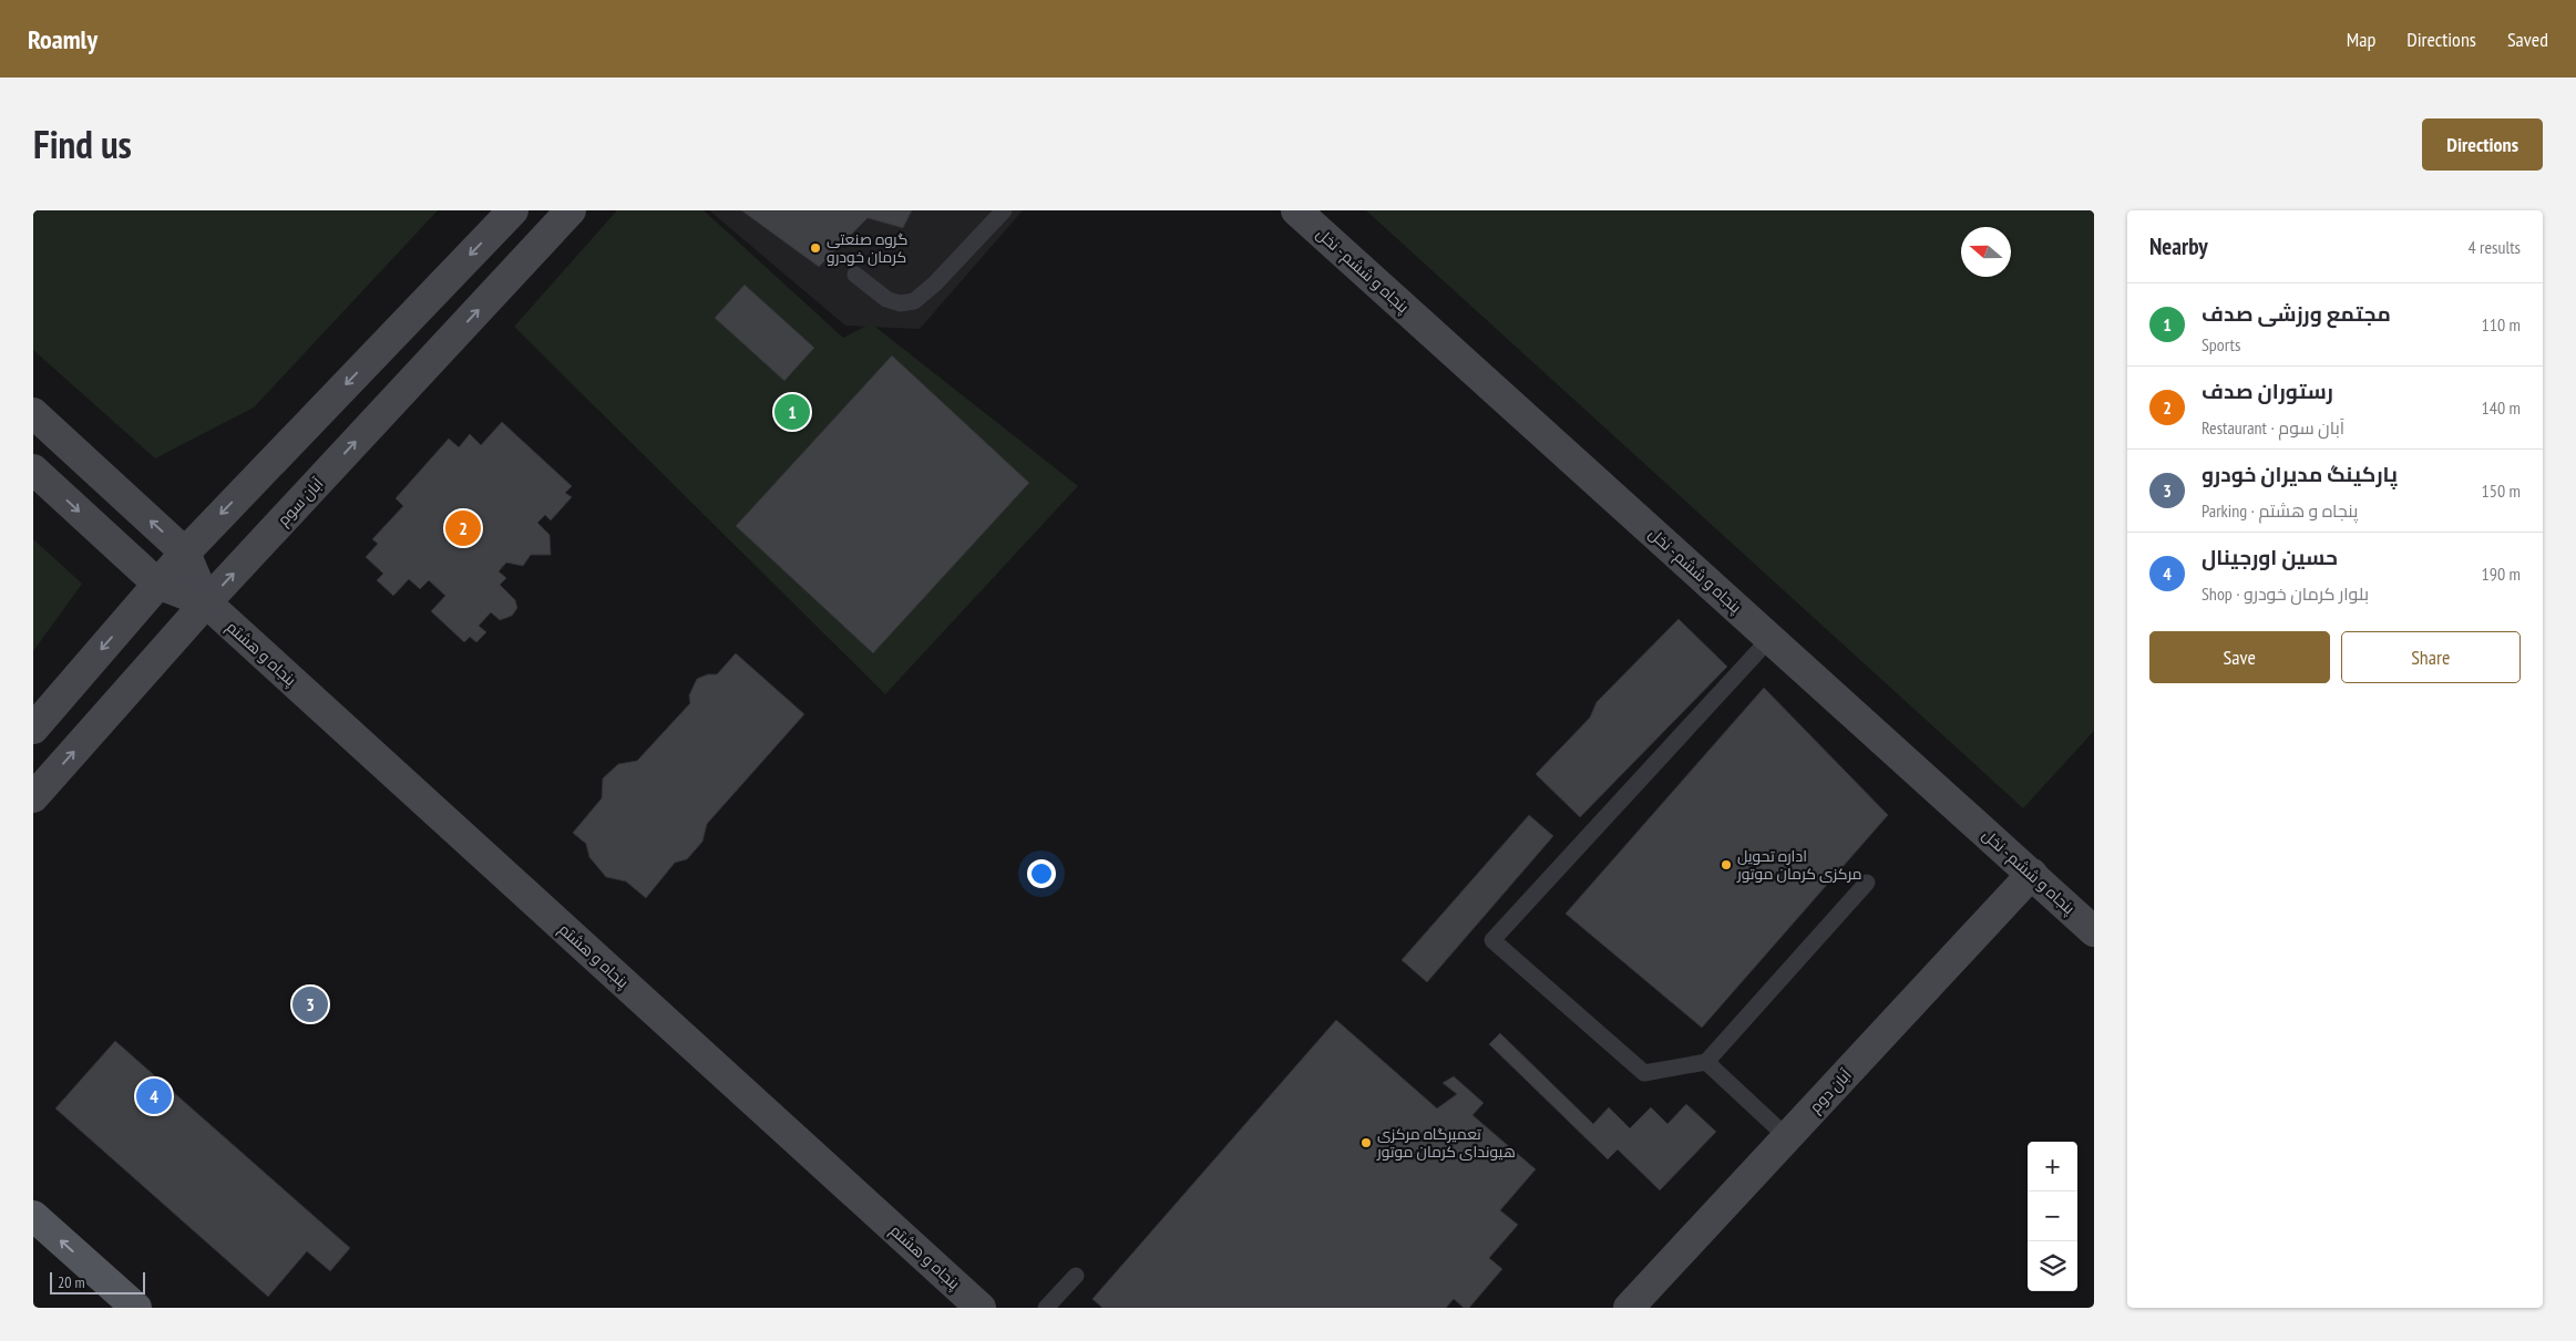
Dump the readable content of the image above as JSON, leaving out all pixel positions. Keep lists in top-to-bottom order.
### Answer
{
  "streets": {
    "street": [
      "پنجاه و ششم - نخل",
      "آبان سوم",
      "پنجاه و هشتم",
      "آبان دوم"
    ]
  },
  "crossings": [
    ["پنجاه و ششم - نخل", "آبان دوم"],
    ["آبان سوم", "پنجاه و هشتم"]
  ],
  "places": ["گروه صنعتی کرمان خودرو", "اداره تحویل مرکزی کرمان موتور", "تعمیرگاه مرکزی هیوندای کرمان موتور"],
  "scale_bar": "20 m",
  "north": "left",
  "page": {
    "header": "Roamly",
    "nav": ["Map", "Directions", "Saved"],
    "title": "Find us",
    "buttons": [
      "Directions",
      ["Save", "Share"]
    ],
    "heading": ["Nearby", "4 results"],
    "list": [
      {
        "mark": "1",
        "name": "مجتمع ورزشی صدف",
        "note": "Sports",
        "value": "110 m"
      },
      {
        "mark": "2",
        "name": "رستوران صدف",
        "note": "Restaurant · آبان سوم",
        "value": "140 m"
      },
      {
        "mark": "3",
        "name": "پارکینگ مدیران خودرو",
        "note": "Parking · پنجاه و هشتم",
        "value": "150 m"
      },
      {
        "mark": "4",
        "name": "حسین اورجینال",
        "note": "Shop · بلوار کرمان خودرو",
        "value": "190 m"
      }
    ],
    "pins": [
      "1",
      "2",
      "3",
      "4"
    ],
    "map_buttons": ["+", "−"],
    "scale": "20 m"
  }
}
